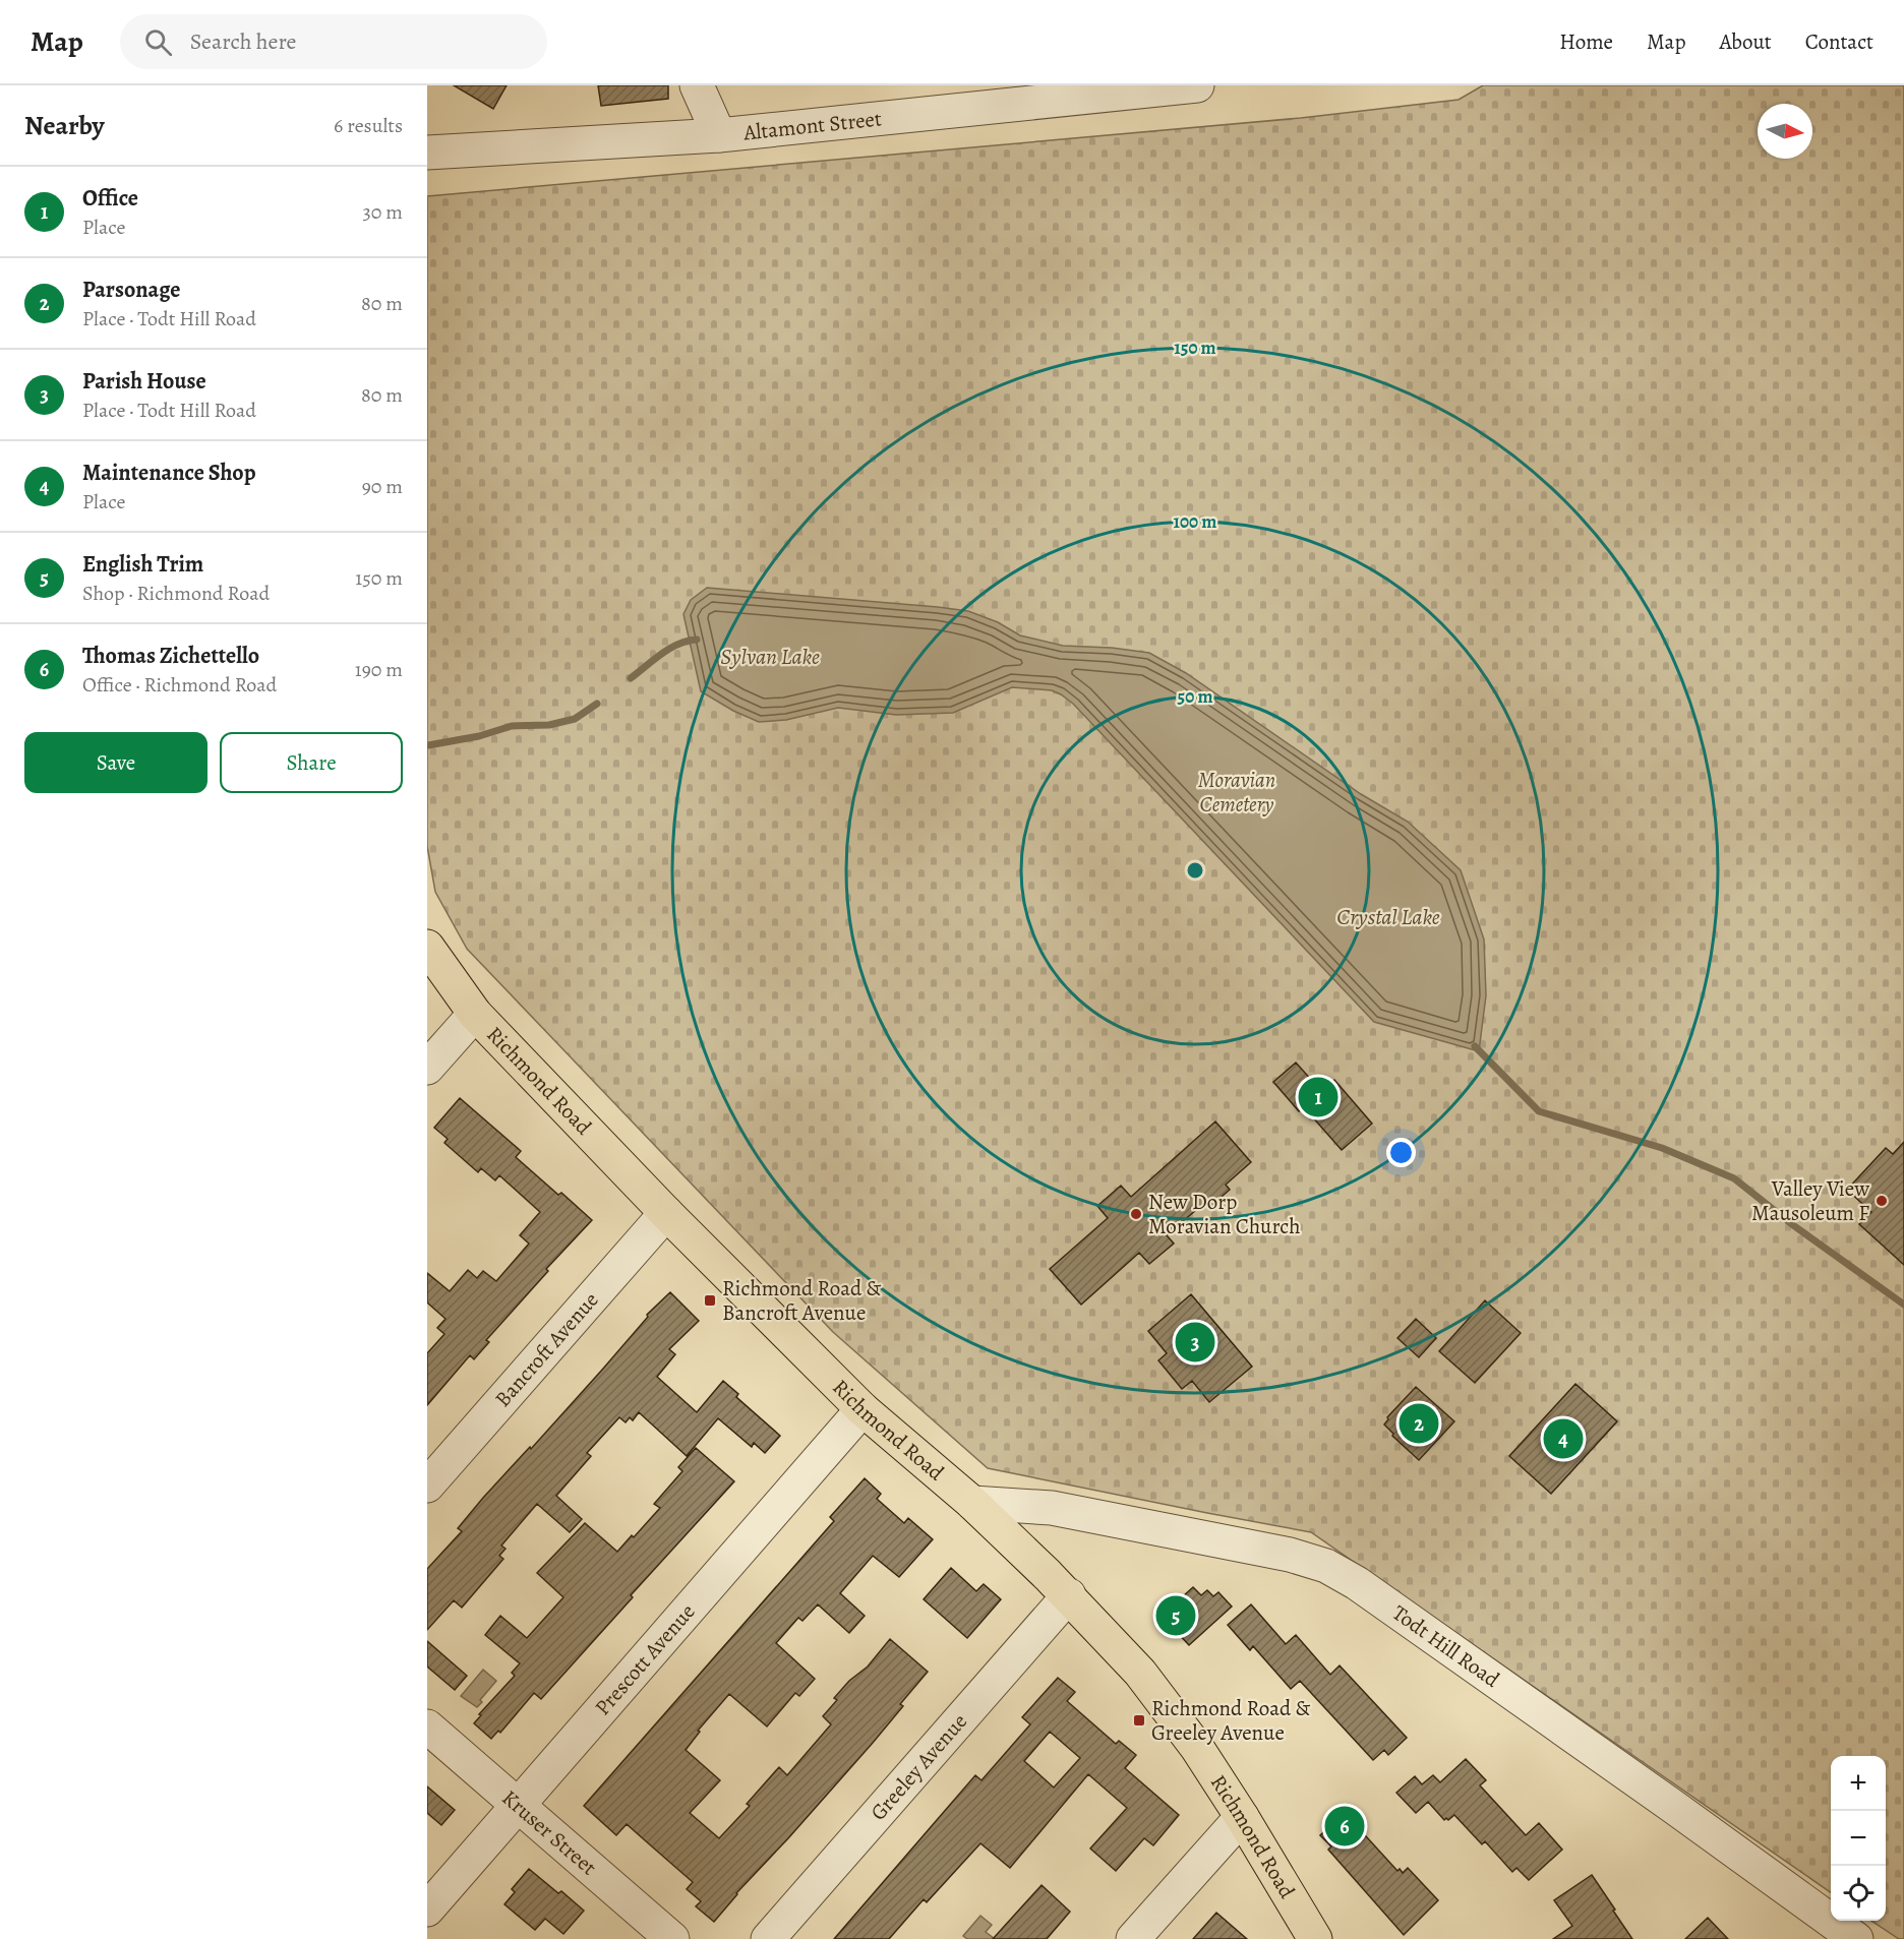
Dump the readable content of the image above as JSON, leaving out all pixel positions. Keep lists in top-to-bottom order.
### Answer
{
  "streets": {
    "main road": ["Richmond Road"],
    "street": [
      "Altamont Street",
      "Bancroft Avenue",
      "Todt Hill Road",
      "Prescott Avenue",
      "Greeley Avenue",
      "Kruser Street"
    ]
  },
  "crossings": [
    ["Richmond Road", "Bancroft Avenue"],
    ["Richmond Road", "Todt Hill Road"],
    ["Richmond Road", "Prescott Avenue"],
    ["Richmond Road", "Greeley Avenue"],
    ["Prescott Avenue", "Kruser Street"]
  ],
  "water": ["Sylvan Lake", "Crystal Lake"],
  "parks": ["Moravian Cemetery"],
  "places": {
    "other": ["Valley View Mausoleum F", "New Dorp Moravian Church"],
    "transit": ["Richmond Road & Bancroft Avenue", "Richmond Road & Greeley Avenue"]
  },
  "north": "right",
  "page": {
    "header": "Map",
    "search": "Search here",
    "nav": [
      "Home",
      "Map",
      "About",
      "Contact"
    ],
    "heading": ["Nearby", "6 results"],
    "list": [
      {
        "mark": "1",
        "name": "Office",
        "note": "Place",
        "value": "30 m"
      },
      {
        "mark": "2",
        "name": "Parsonage",
        "note": "Place · Todt Hill Road",
        "value": "80 m"
      },
      {
        "mark": "3",
        "name": "Parish House",
        "note": "Place · Todt Hill Road",
        "value": "80 m"
      },
      {
        "mark": "4",
        "name": "Maintenance Shop",
        "note": "Place",
        "value": "90 m"
      },
      {
        "mark": "5",
        "name": "English Trim",
        "note": "Shop · Richmond Road",
        "value": "150 m"
      },
      {
        "mark": "6",
        "name": "Thomas Zichettello",
        "note": "Office · Richmond Road",
        "value": "190 m"
      }
    ],
    "buttons": ["Save", "Share"],
    "pins": [
      "1",
      "3",
      "2",
      "4",
      "5",
      "6"
    ],
    "map_buttons": ["+", "−"]
  },
  "rings": ["150 m", "100 m", "50 m"]
}
